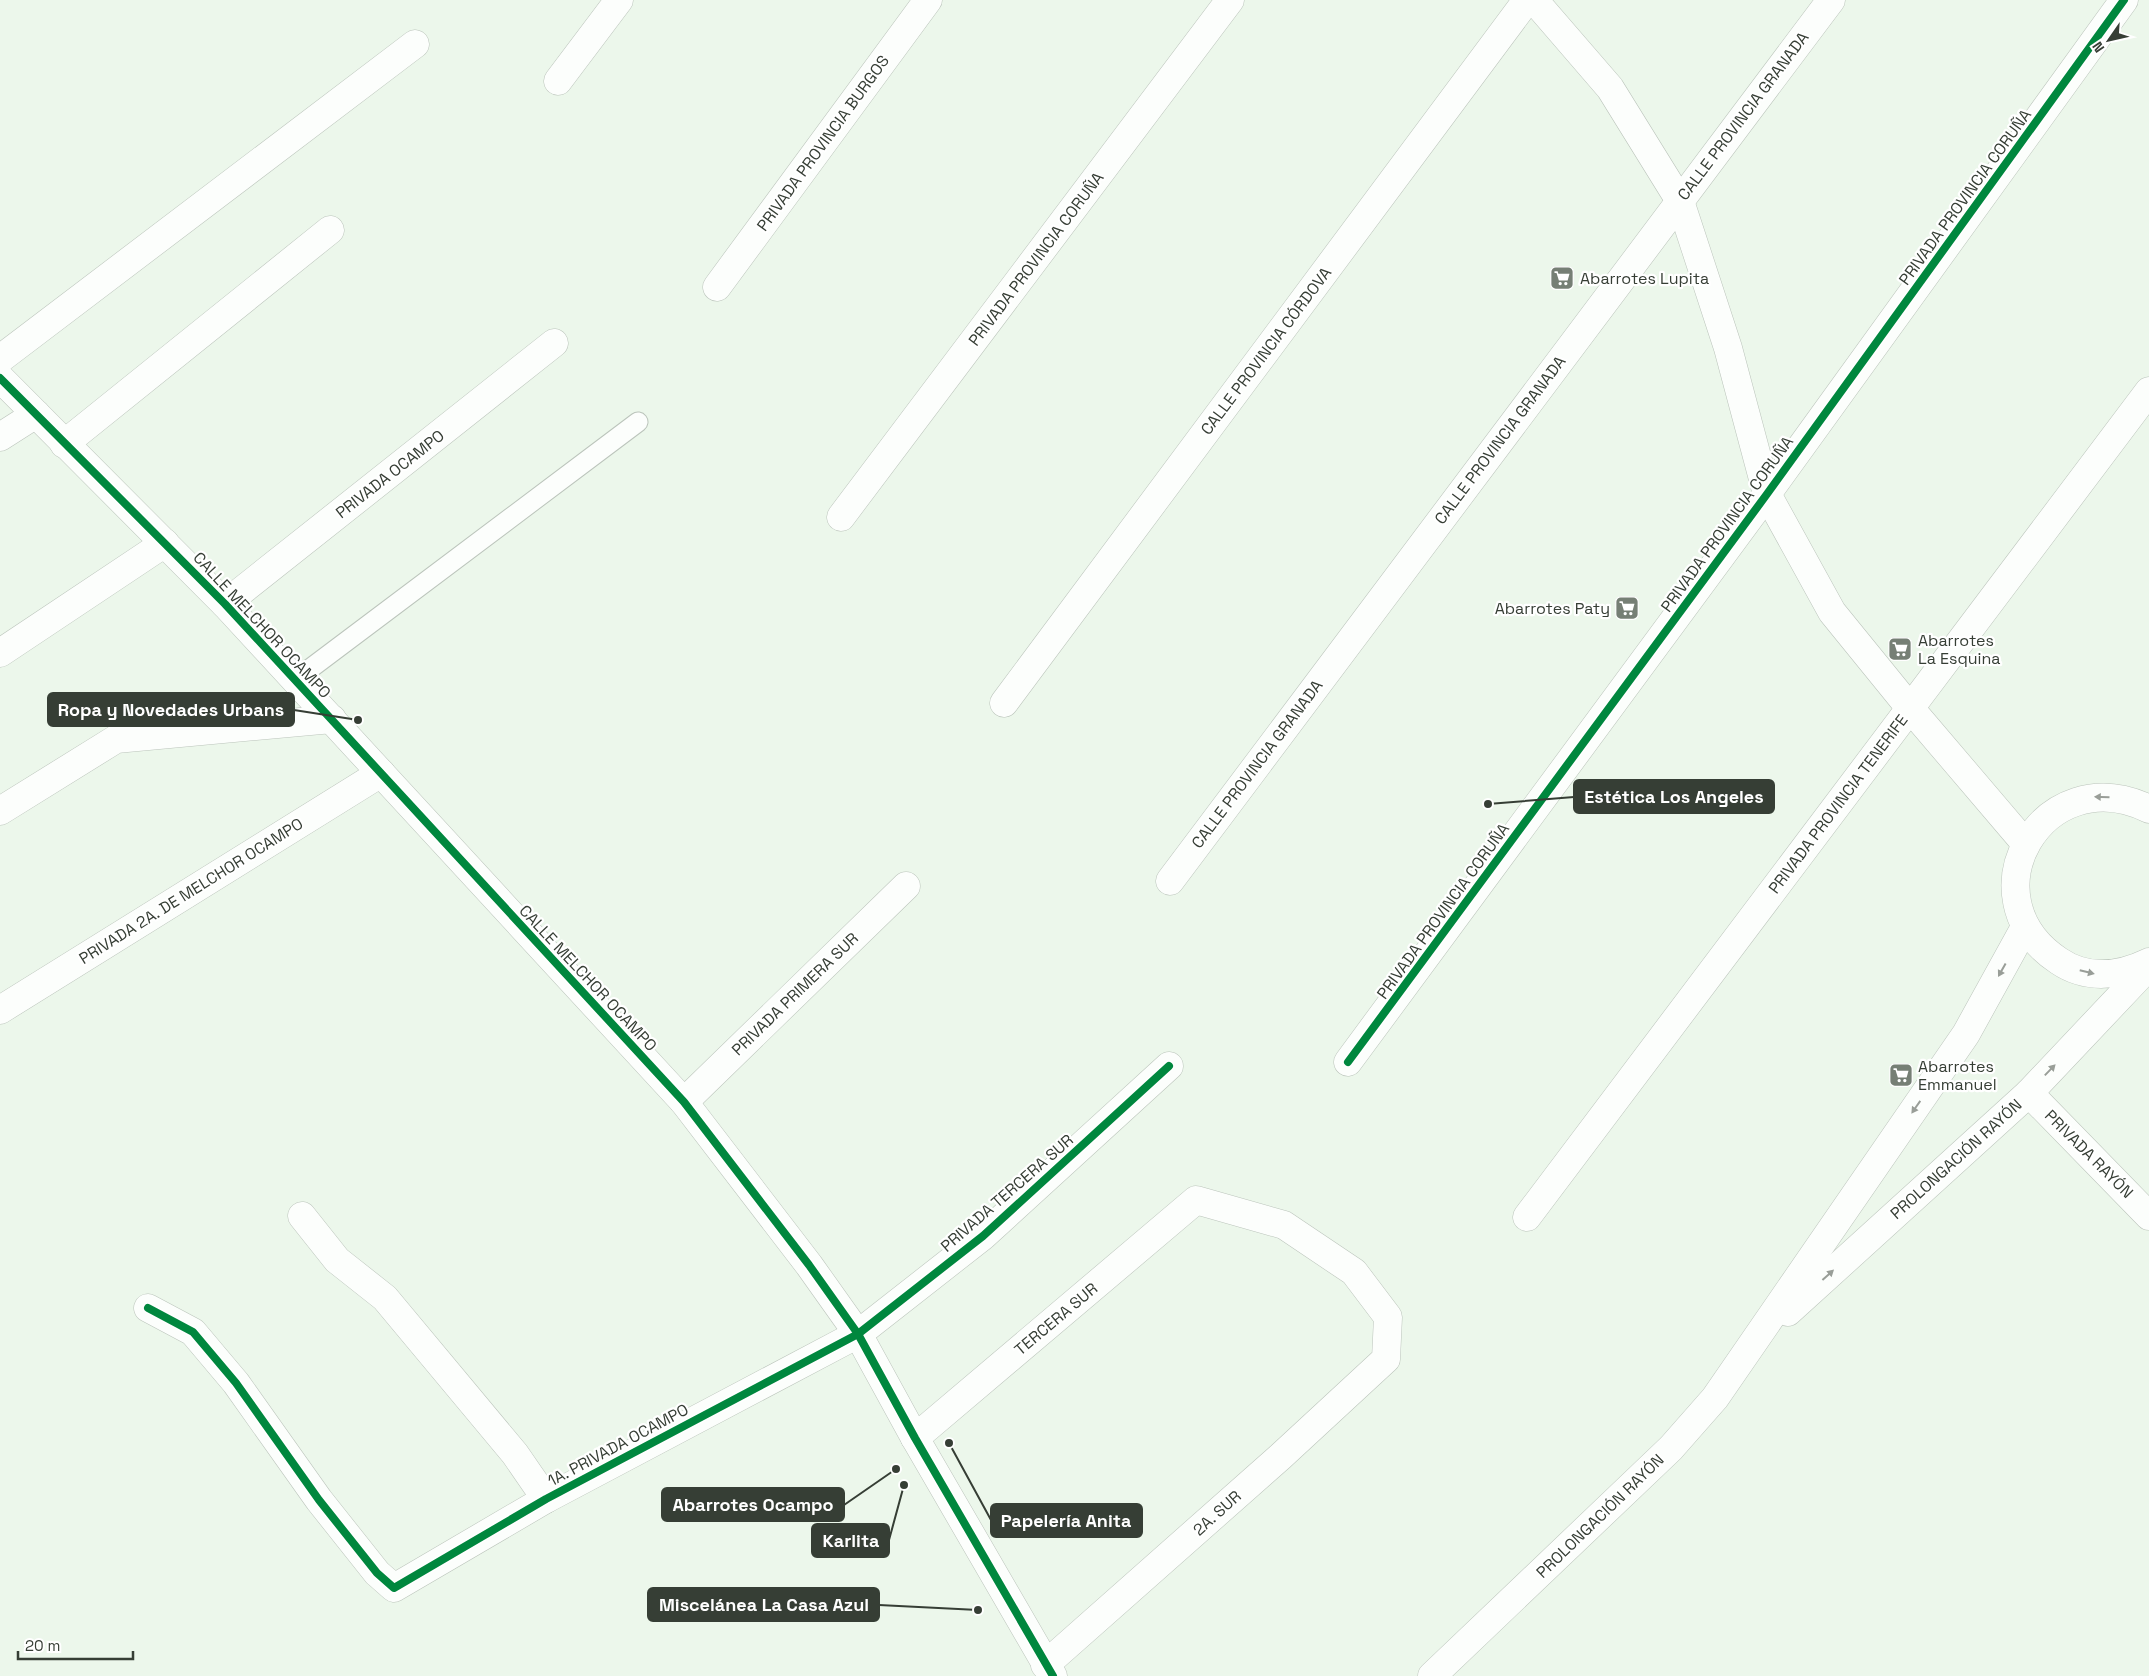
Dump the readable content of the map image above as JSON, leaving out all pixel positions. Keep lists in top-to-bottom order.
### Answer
{
  "streets": {
    "street": [
      "CALLE PROVINCIA GRANADA",
      "PRIVADA PROVINCIA BURGOS",
      "PRIVADA PROVINCIA CORUÑA",
      "CALLE PROVINCIA CÓRDOVA",
      "PRIVADA OCAMPO",
      "CALLE MELCHOR OCAMPO",
      "PRIVADA PROVINCIA TENERIFE",
      "PRIVADA 2A. DE MELCHOR OCAMPO",
      "PRIVADA PRIMERA SUR",
      "PRIVADA RAYÓN",
      "PROLONGACIÓN RAYÓN",
      "PRIVADA TERCERA SUR",
      "TERCERA SUR",
      "1A. PRIVADA OCAMPO",
      "2A. SUR"
    ]
  },
  "crossings": [
    ["PRIVADA OCAMPO", "CALLE MELCHOR OCAMPO"],
    ["CALLE MELCHOR OCAMPO", "PRIVADA 2A. DE MELCHOR OCAMPO"],
    ["CALLE MELCHOR OCAMPO", "PRIVADA PRIMERA SUR"],
    ["CALLE MELCHOR OCAMPO", "PRIVADA TERCERA SUR"],
    ["CALLE MELCHOR OCAMPO", "TERCERA SUR"],
    ["CALLE MELCHOR OCAMPO", "1A. PRIVADA OCAMPO"],
    ["CALLE MELCHOR OCAMPO", "2A. SUR"],
    ["PRIVADA RAYÓN", "PROLONGACIÓN RAYÓN"],
    ["PRIVADA TERCERA SUR", "1A. PRIVADA OCAMPO"],
    ["TERCERA SUR", "2A. SUR"]
  ],
  "places": {
    "supermarket": [
      "Abarrotes Lupita",
      "Abarrotes Paty",
      "Abarrotes La Esquina",
      "Abarrotes Emmanuel"
    ],
    "other": [
      "Ropa y Novedades Urbans",
      "Estética Los Angeles",
      "Papelería Anita",
      "Abarrotes Ocampo",
      "Karlita",
      "Miscelánea La Casa Azul"
    ]
  },
  "scale_bar": "20 m",
  "north": "bottom left"
}
